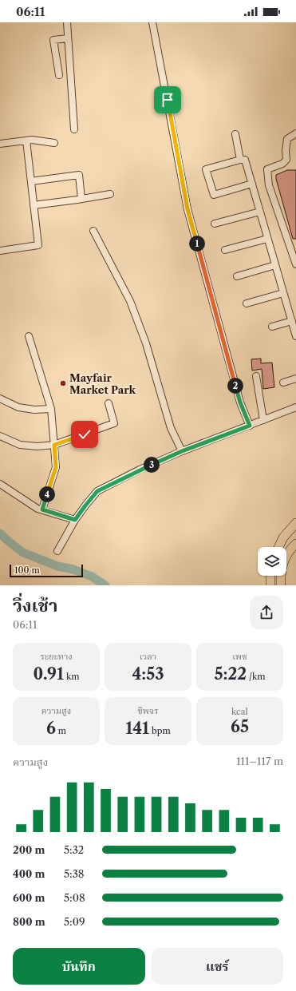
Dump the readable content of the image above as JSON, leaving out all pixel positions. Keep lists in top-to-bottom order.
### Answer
{
  "places": ["Mayfair Market Park"],
  "scale_bar": "100 m",
  "page": {
    "status": "06:11",
    "pins": [
      "1",
      "2",
      "3",
      "4"
    ],
    "scale": "100 m",
    "heading": ["วิ่งเช้า", "06:11"],
    "stats": [
      ["ระยะทาง", "0.91 km"],
      ["เวลา", "4:53"],
      ["เพซ", "5:22 /km"],
      ["ความสูง", "6 m"],
      ["ชีพจร", "141 bpm"],
      ["kcal", "65"]
    ],
    "chart": ["ความสูง", "111–117 m"],
    "list": [
      {
        "name": "200 m",
        "note": "5:32"
      },
      {
        "name": "400 m",
        "note": "5:38"
      },
      {
        "name": "600 m",
        "note": "5:08"
      },
      {
        "name": "800 m",
        "note": "5:09"
      }
    ],
    "buttons": ["บันทึก", "แชร์"]
  }
}
